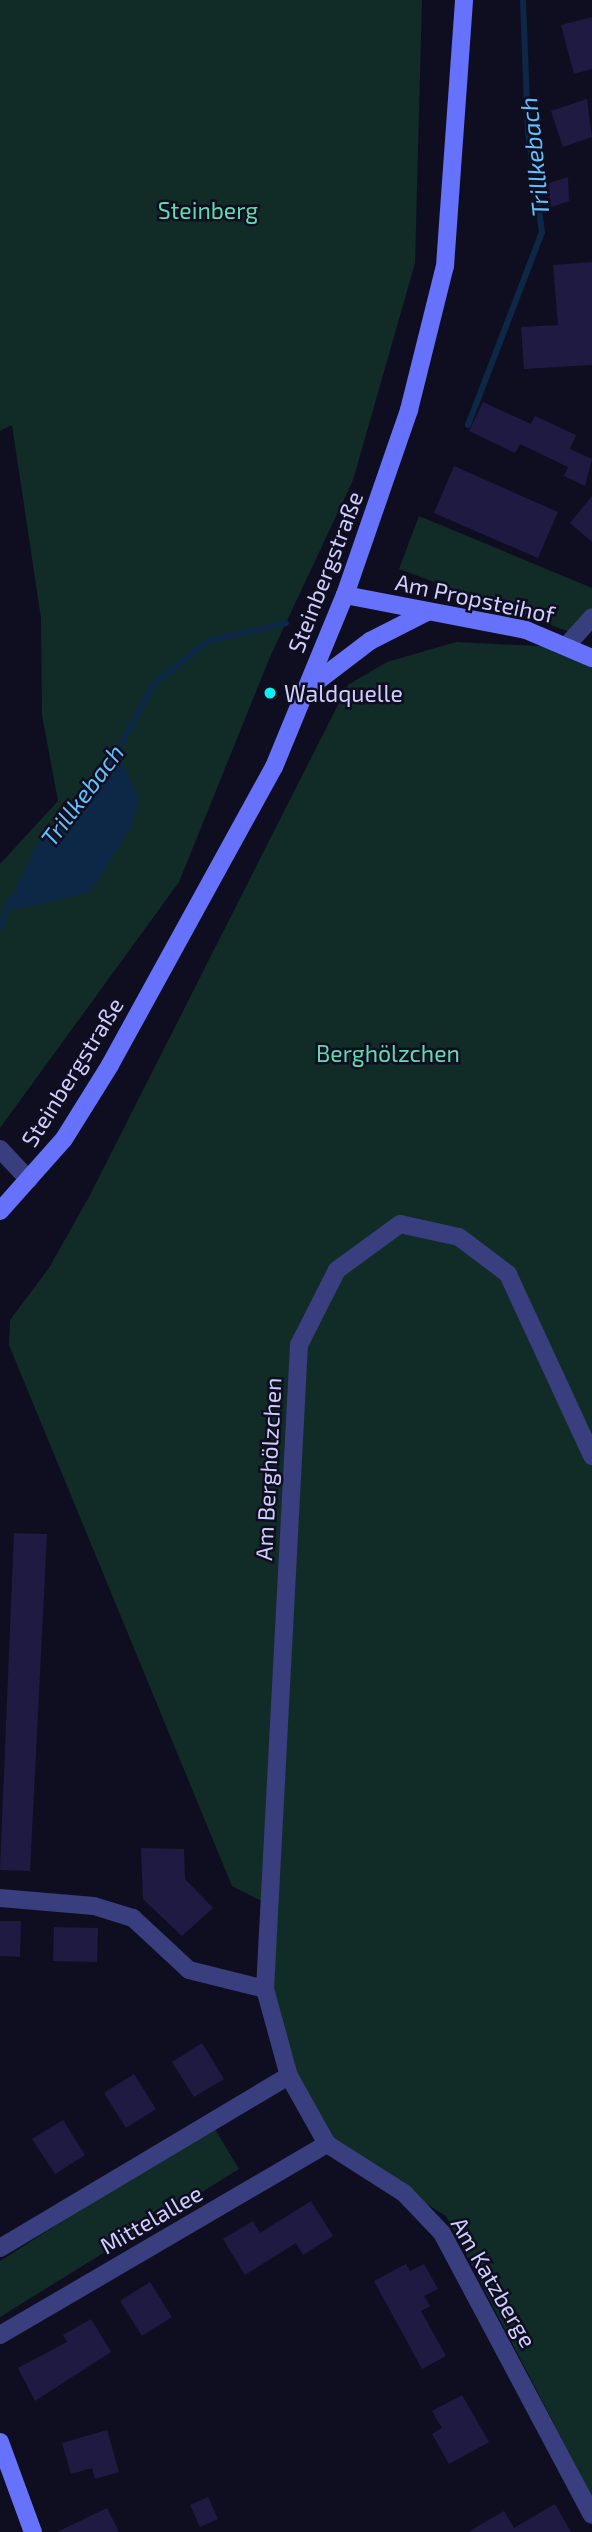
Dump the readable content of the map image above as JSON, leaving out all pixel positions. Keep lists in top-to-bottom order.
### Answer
{
  "streets": {
    "main road": ["Steinbergstraße", "Am Propsteihof"],
    "street": ["Am Berghölzchen", "Mittelallee", "Am Katzberge"]
  },
  "crossings": [
    ["Steinbergstraße", "Am Propsteihof"],
    ["Am Berghölzchen", "Am Katzberge"],
    ["Mittelallee", "Am Katzberge"]
  ],
  "water": ["Trillkebach"],
  "parks": ["Steinberg", "Berghölzchen"],
  "places": ["Waldquelle"]
}
